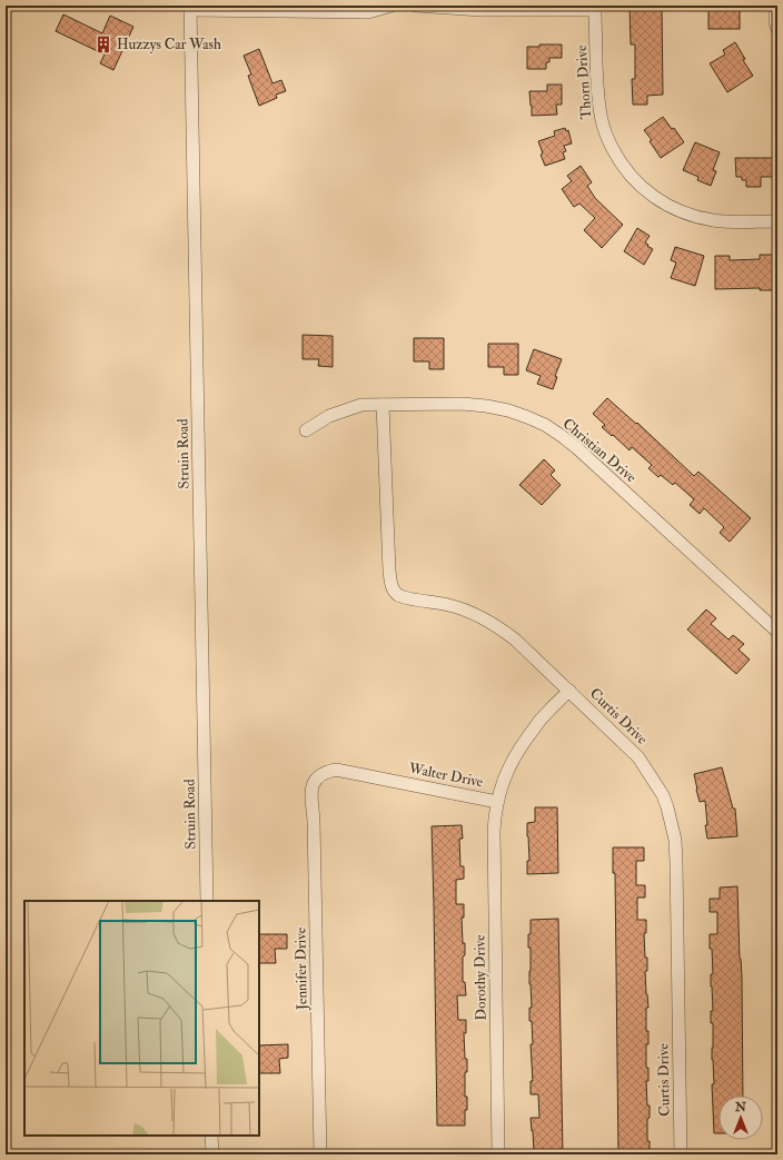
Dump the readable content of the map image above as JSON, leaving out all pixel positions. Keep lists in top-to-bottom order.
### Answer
{
  "streets": {
    "street": [
      "Thorn Drive",
      "Christian Drive",
      "Struin Road",
      "Curtis Drive",
      "Walter Drive",
      "Jennifer Drive",
      "Dorothy Drive"
    ]
  },
  "crossings": [
    ["Christian Drive", "Curtis Drive"],
    ["Curtis Drive", "Walter Drive"],
    ["Walter Drive", "Jennifer Drive"],
    ["Walter Drive", "Dorothy Drive"]
  ],
  "places": {
    "building": ["Huzzys Car Wash"]
  },
  "north": "top"
}
